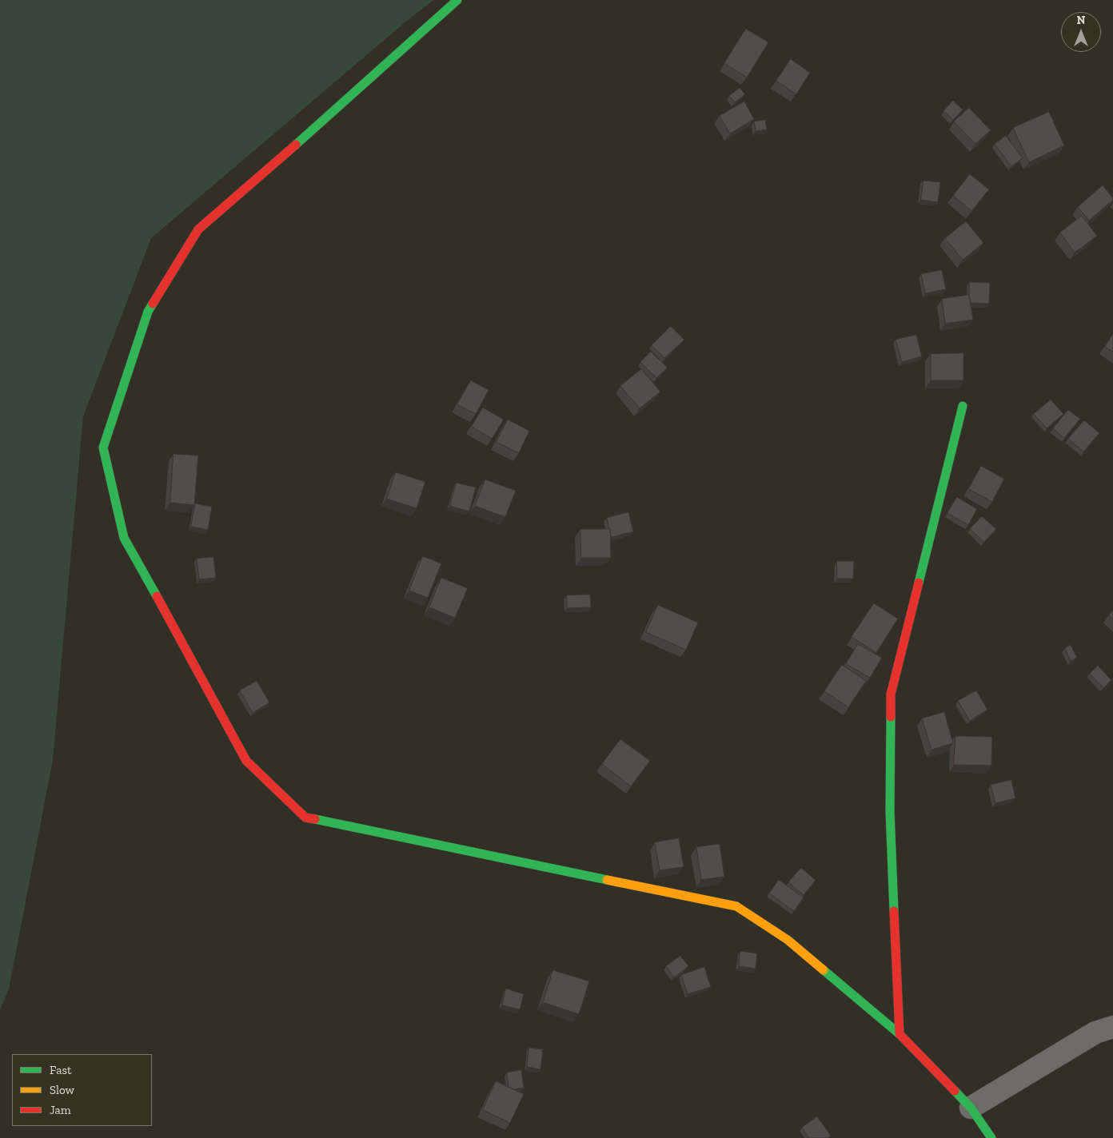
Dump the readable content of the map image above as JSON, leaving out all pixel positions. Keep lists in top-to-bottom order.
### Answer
{
  "legend": ["Fast", "Slow", "Jam"],
  "north": "top"
}
